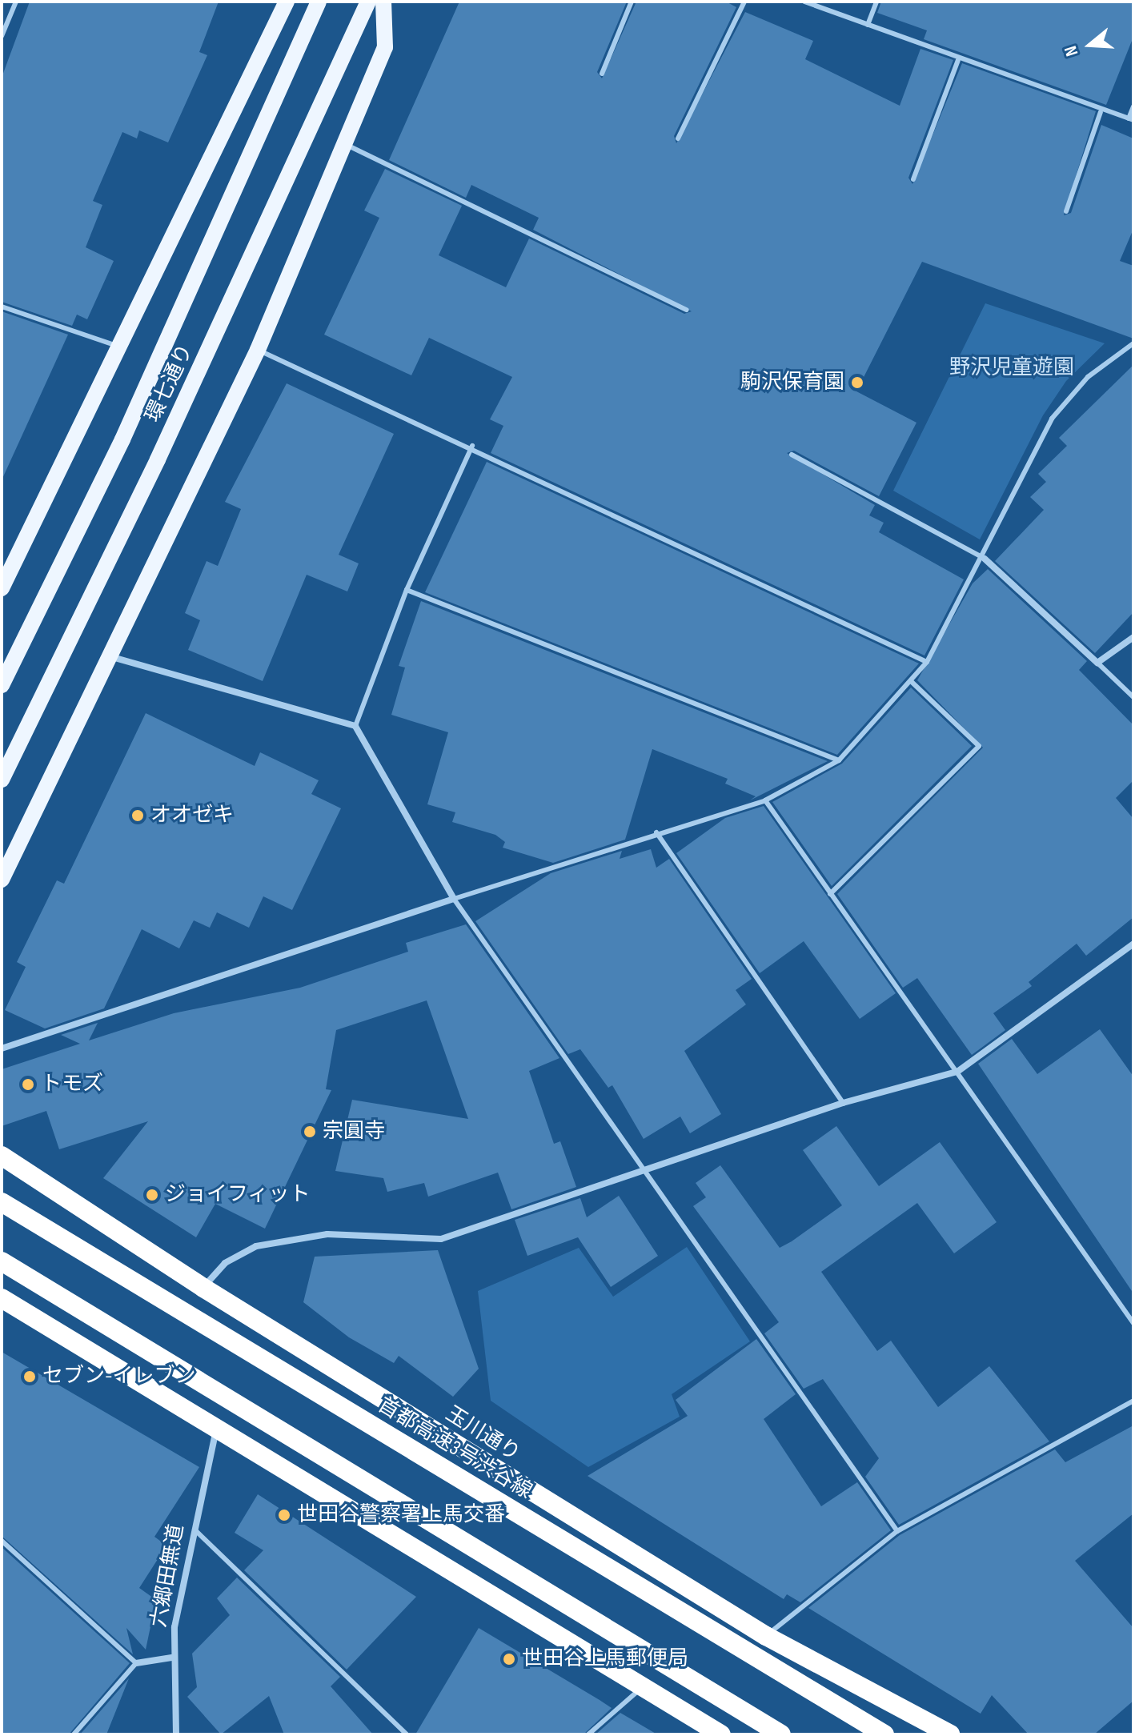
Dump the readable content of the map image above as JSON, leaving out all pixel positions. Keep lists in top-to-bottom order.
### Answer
{
  "streets": {
    "highway": ["玉川通り", "首都高速3号渋谷線"],
    "main road": ["環七通り"],
    "street": ["六郷田無道"]
  },
  "parks": ["野沢児童遊園"],
  "places": [
    "駒沢保育園",
    "オオゼキ",
    "トモズ",
    "宗圓寺",
    "ジョイフィット",
    "セブン-イレブン",
    "世田谷警察署上馬交番",
    "世田谷上馬郵便局"
  ],
  "north": "left"
}
